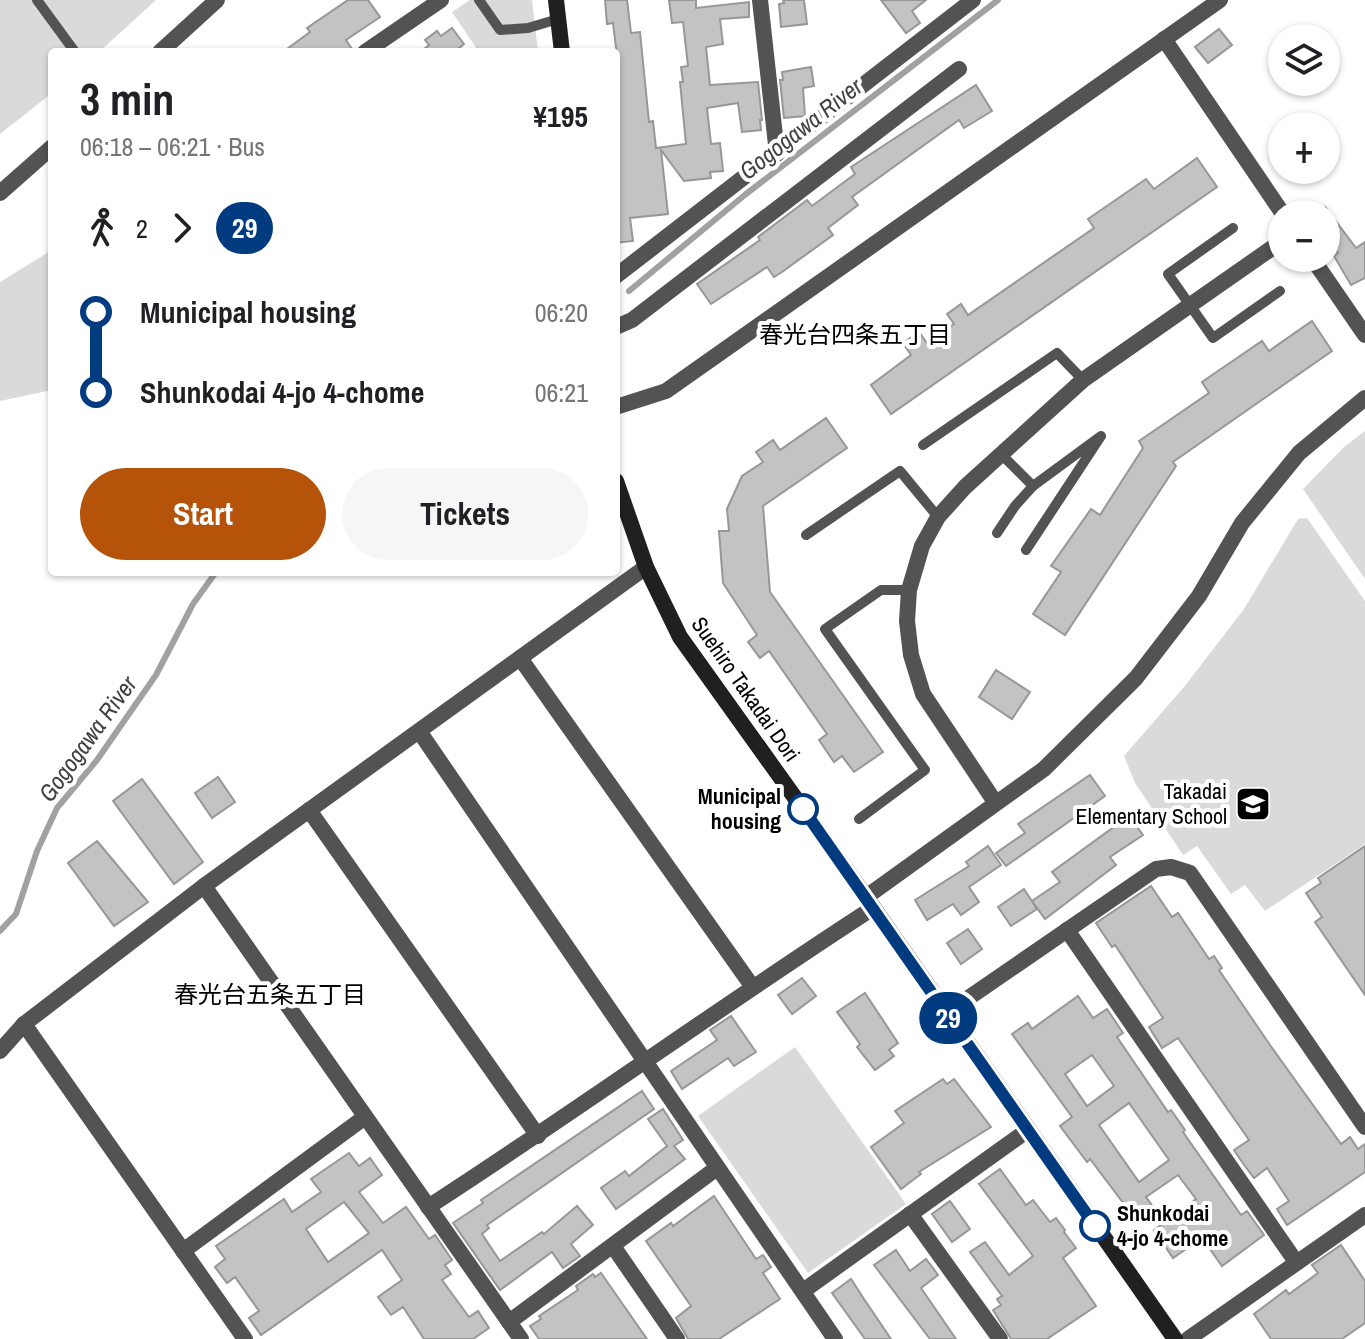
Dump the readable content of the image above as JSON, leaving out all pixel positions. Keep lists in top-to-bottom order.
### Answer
{
  "streets": {
    "street": ["Suehiro Takadai Dori"]
  },
  "districts": ["春光台四条五丁目", "春光台五条五丁目"],
  "water": ["Gogogawa River"],
  "places": {
    "school or university": ["Takadai Elementary School"],
    "other": ["Municipal housing", "Shunkodai 4-jo 4-chome"]
  },
  "lines": ["bus line 29"],
  "page": {
    "on_map": "29",
    "map_buttons": ["+", "−"],
    "heading": ["3 min", "06:18 – 06:21 · Bus", "¥195"],
    "legs": ["2", "29"],
    "list": [
      {
        "name": "Municipal housing",
        "value": "06:20"
      },
      {
        "name": "Shunkodai 4-jo 4-chome",
        "value": "06:21"
      }
    ],
    "buttons": ["Start", "Tickets"]
  }
}
